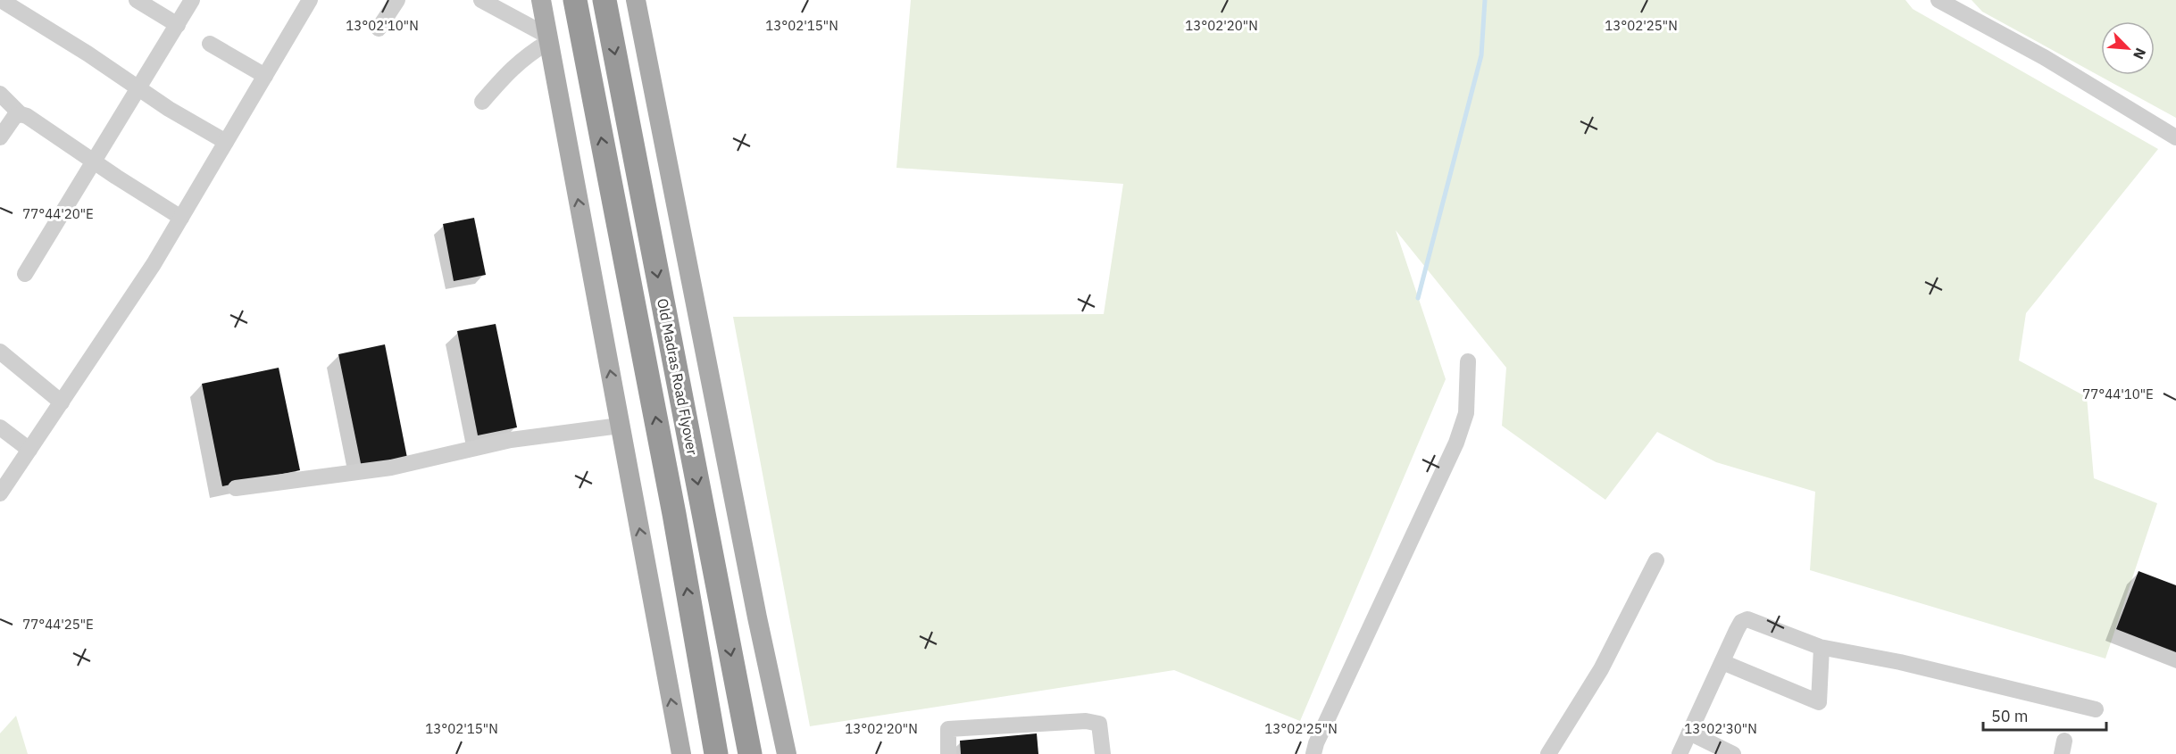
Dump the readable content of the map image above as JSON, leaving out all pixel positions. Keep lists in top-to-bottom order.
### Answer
{
  "streets": {
    "highway": ["Old Madras Road Flyover"]
  },
  "scale_bar": "50 m",
  "north": "bottom right",
  "coordinates": [
    "13°02'10\"N",
    "13°02'15\"N",
    "13°02'20\"N",
    "13°02'25\"N",
    "77°44'20\"E",
    "77°44'10\"E",
    "77°44'25\"E",
    "13°02'30\"N"
  ]
}
